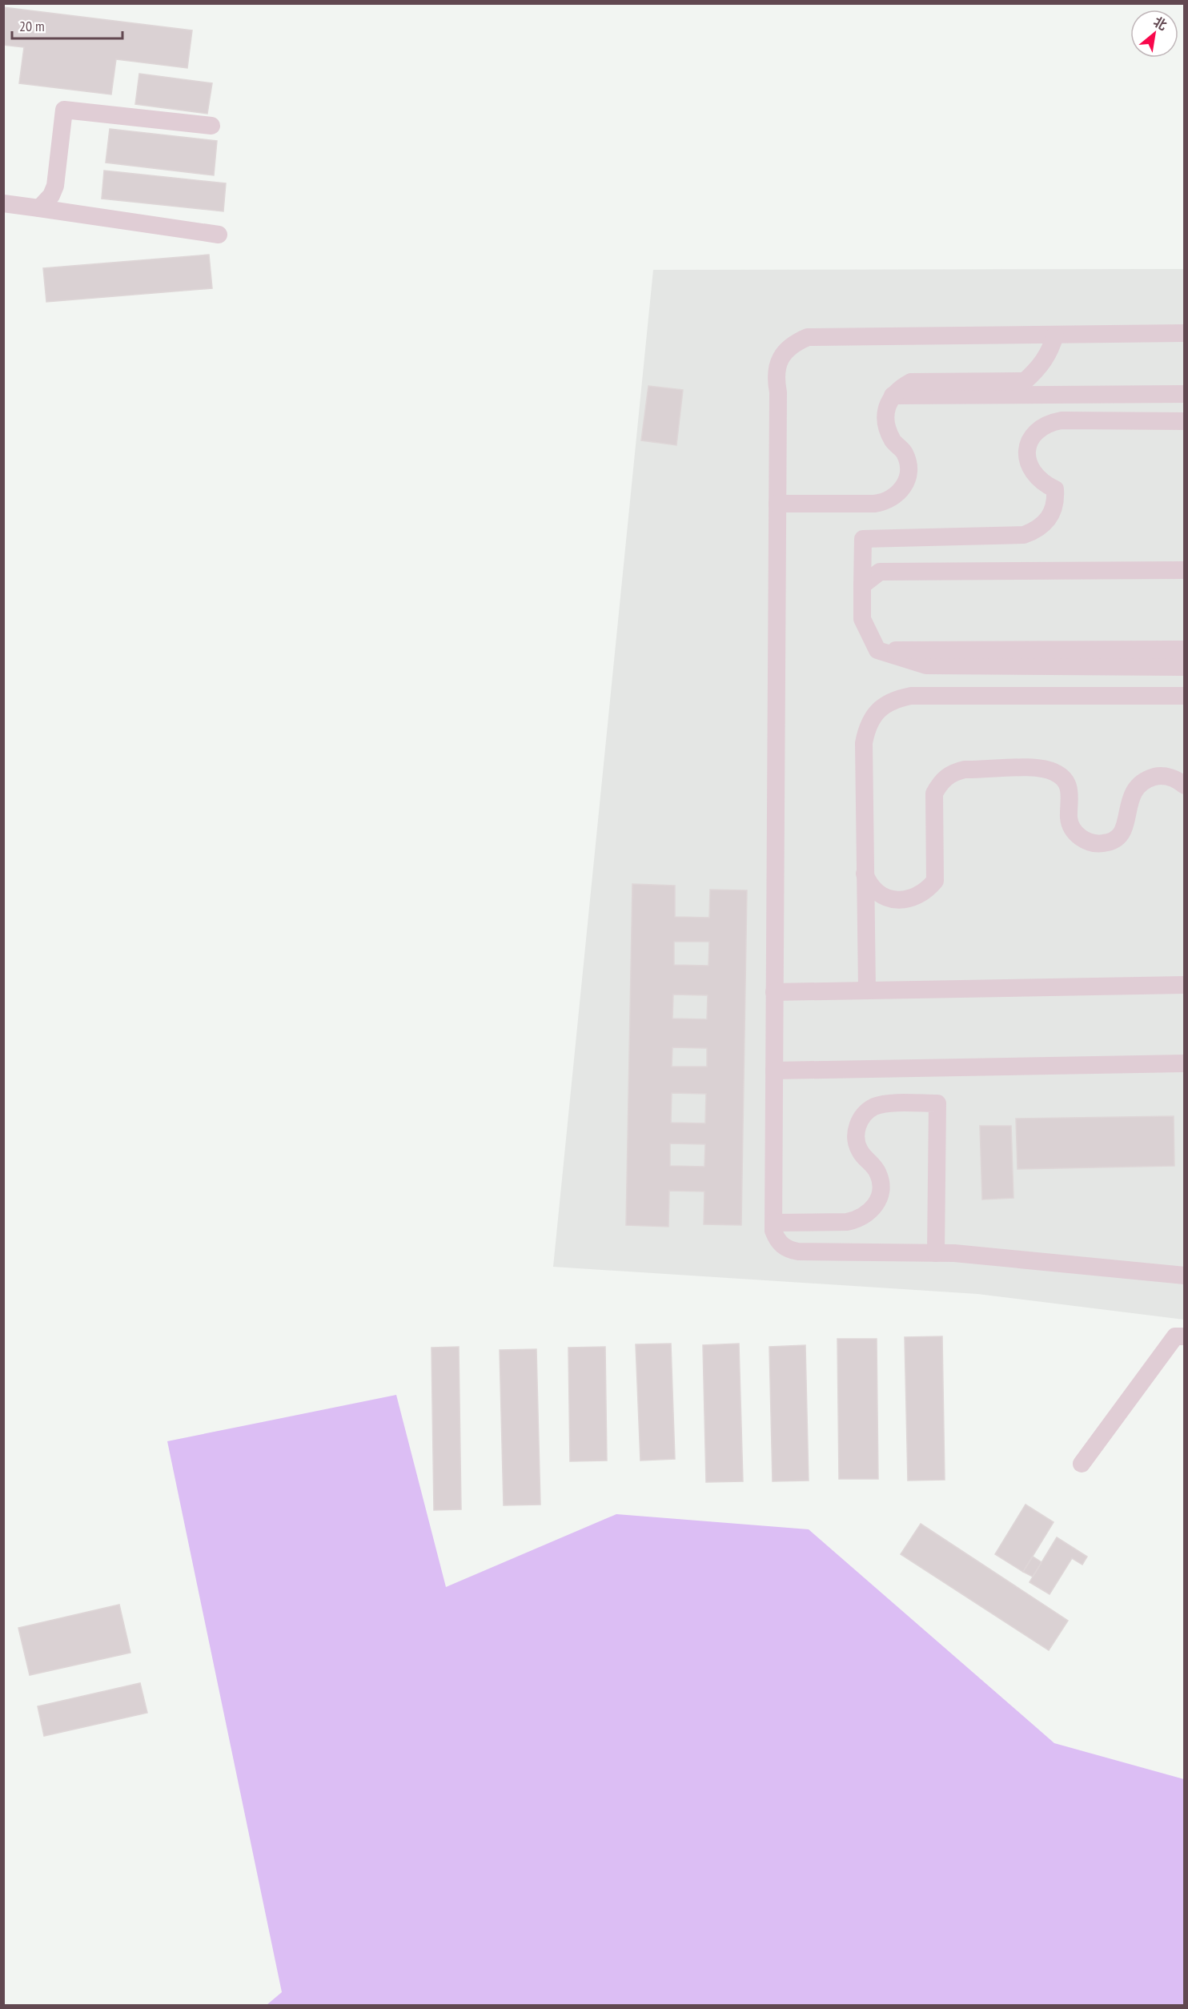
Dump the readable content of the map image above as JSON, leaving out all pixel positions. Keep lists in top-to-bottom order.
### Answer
{
  "scale_bar": "20 m",
  "north": "top right"
}
